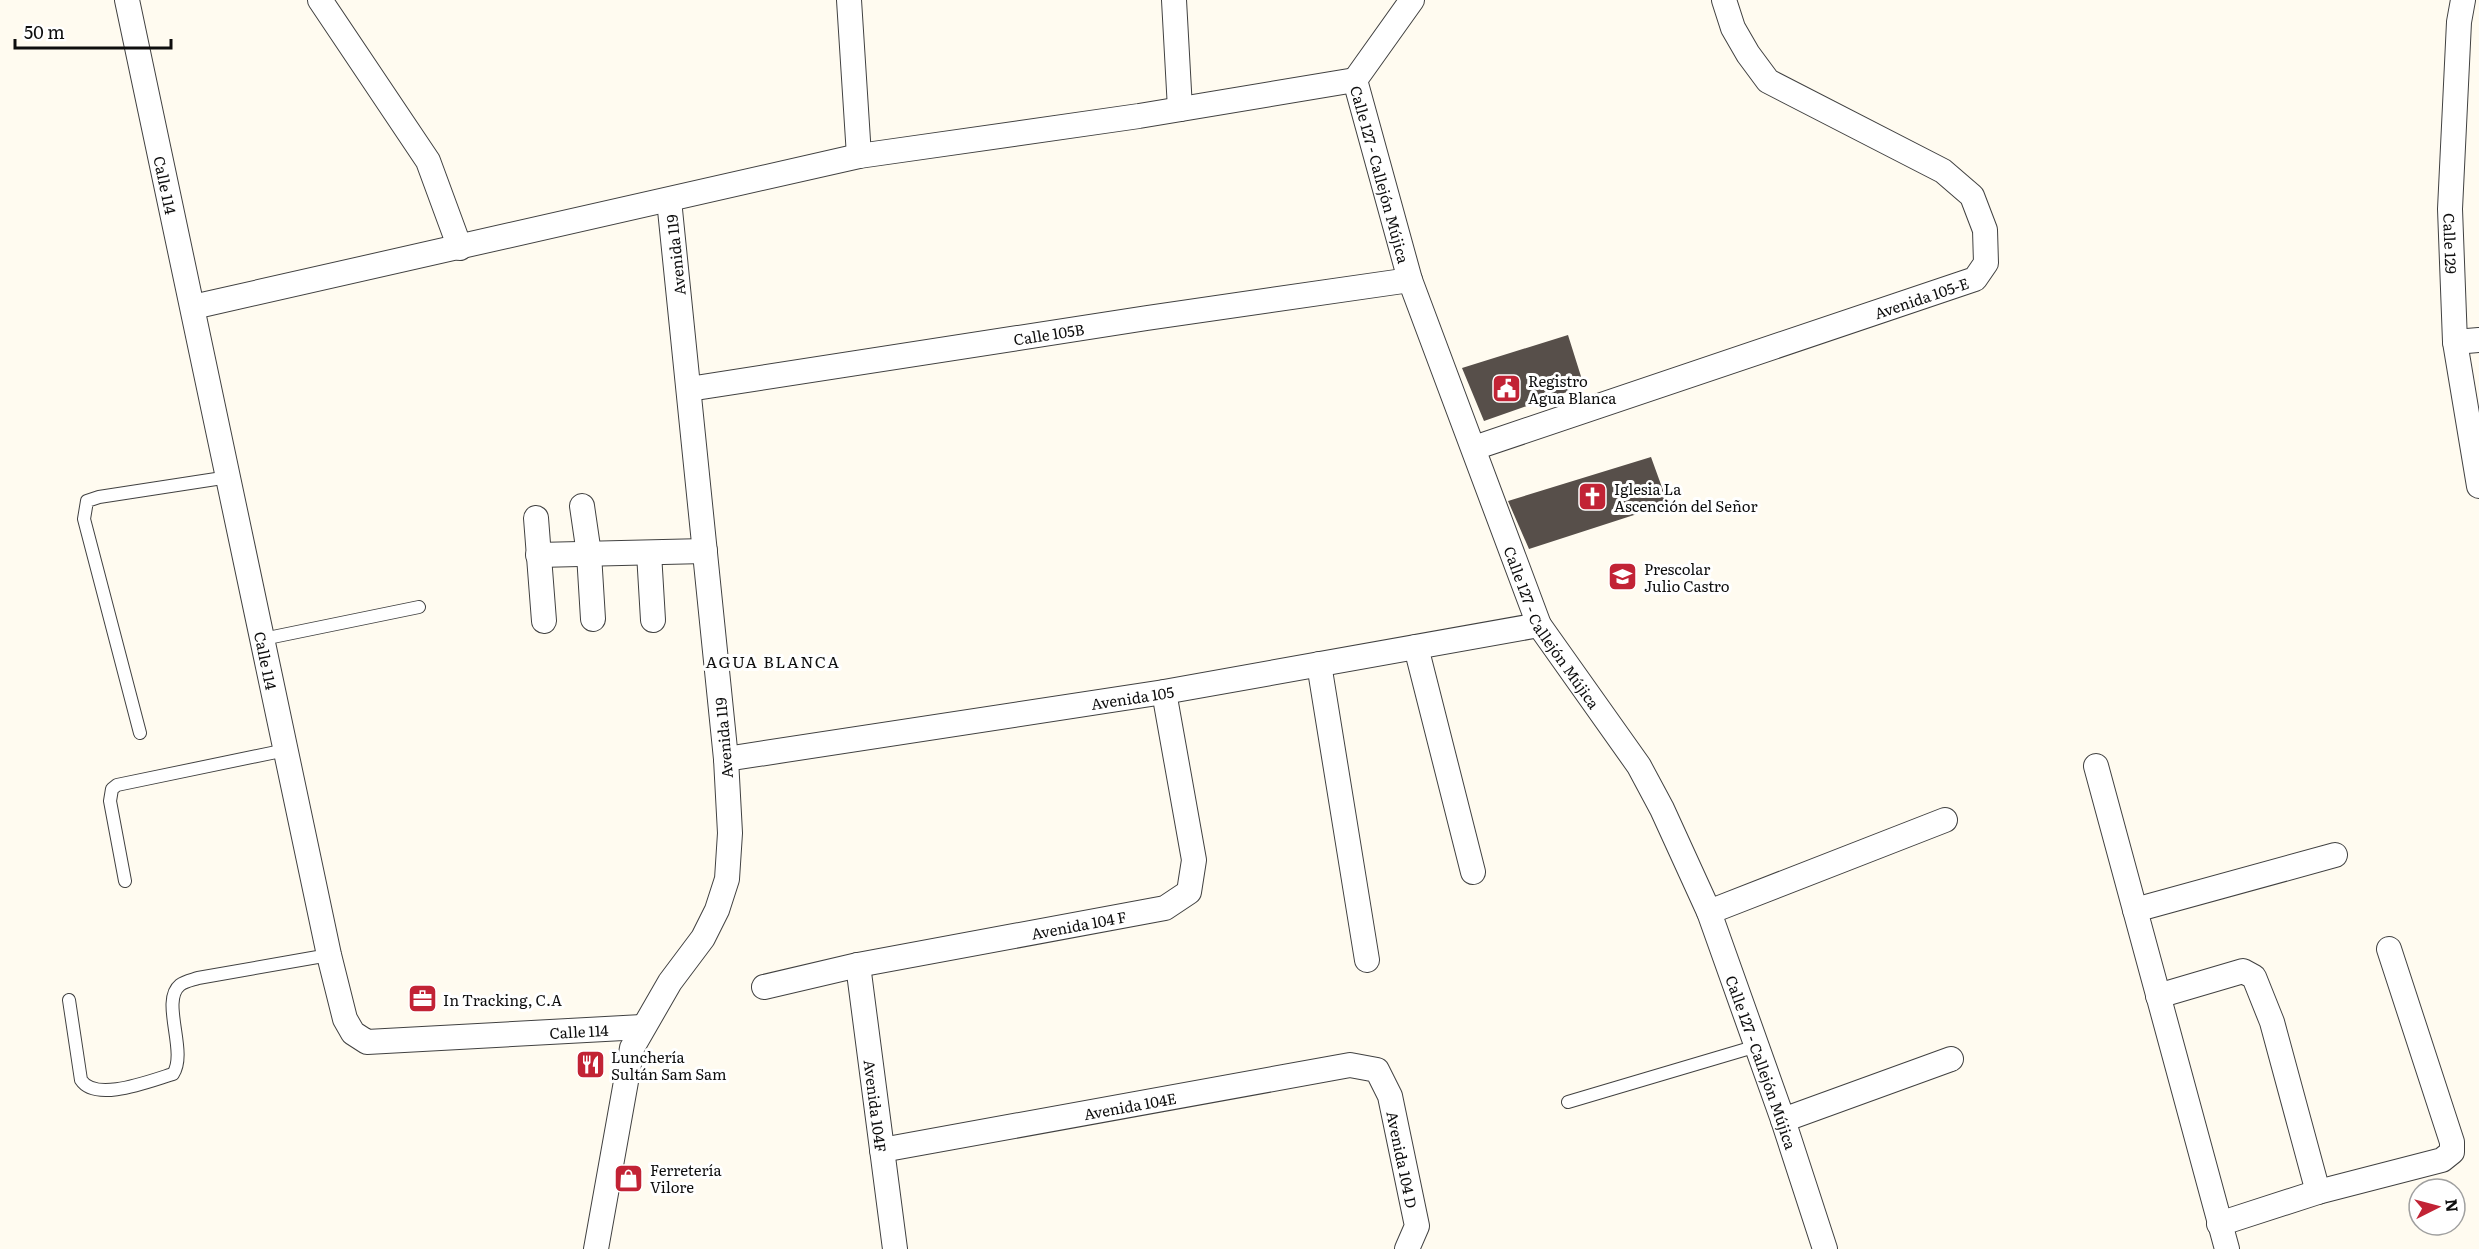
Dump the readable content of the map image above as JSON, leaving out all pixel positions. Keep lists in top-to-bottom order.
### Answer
{
  "streets": {
    "street": [
      "Calle 127 - Callejón Mújica",
      "Calle 114",
      "Calle 129",
      "Avenida 119",
      "Avenida 105-E",
      "Calle 105B",
      "Avenida 105",
      "Avenida 104 F",
      "Avenida 104E",
      "Avenida 104F",
      "Avenida 104 D"
    ]
  },
  "crossings": [
    ["Calle 127 - Callejón Mújica", "Avenida 105-E"],
    ["Calle 127 - Callejón Mújica", "Calle 105B"],
    ["Calle 127 - Callejón Mújica", "Avenida 105"],
    ["Calle 114", "Avenida 119"],
    ["Avenida 119", "Calle 105B"],
    ["Avenida 119", "Avenida 105"],
    ["Avenida 105", "Avenida 104 F"],
    ["Avenida 104 F", "Avenida 104F"],
    ["Avenida 104E", "Avenida 104F"],
    ["Avenida 104E", "Avenida 104 D"]
  ],
  "districts": ["AGUA BLANCA"],
  "places": {
    "public building": ["Registro Agua Blanca"],
    "church": ["Iglesia La Ascención del Señor"],
    "school or university": ["Prescolar Julio Castro"],
    "office": ["In Tracking, C.A"],
    "restaurant": ["Lunchería Sultán Sam Sam"],
    "shop": ["Ferretería Vilore"]
  },
  "scale_bar": "50 m",
  "north": "right"
}
